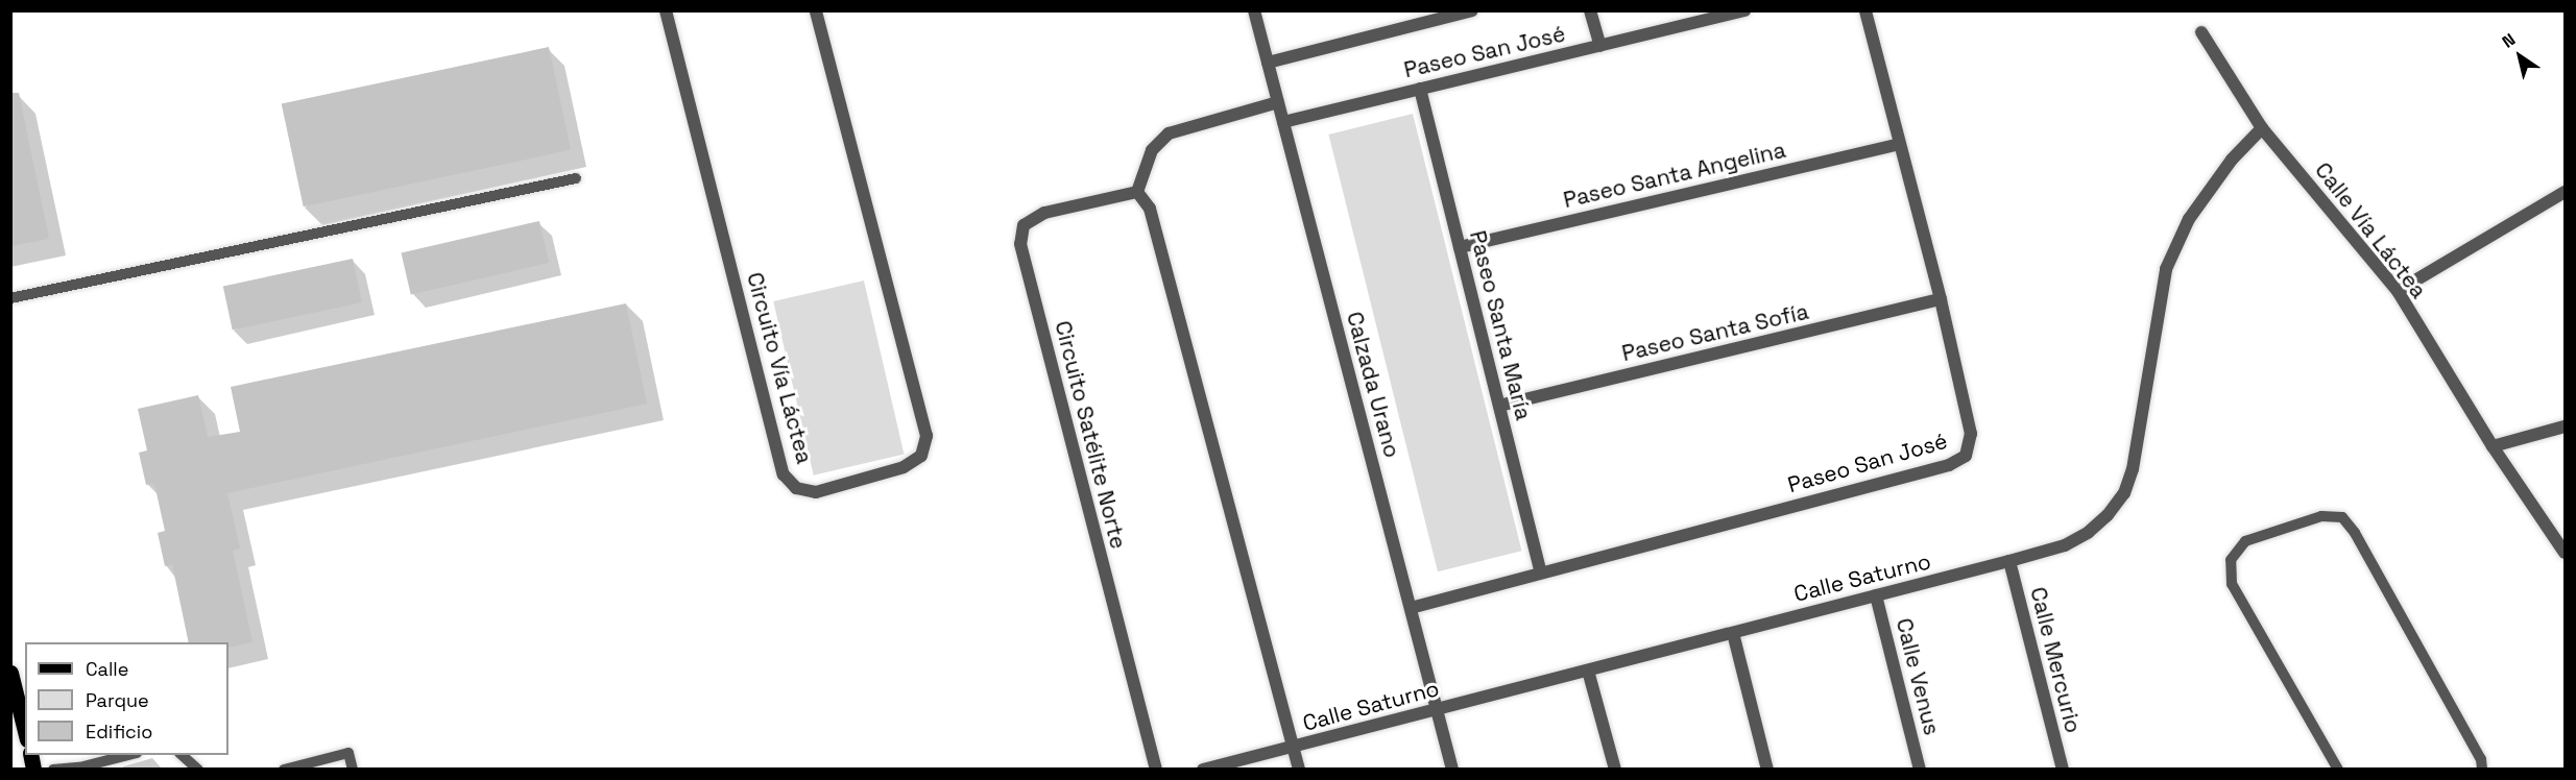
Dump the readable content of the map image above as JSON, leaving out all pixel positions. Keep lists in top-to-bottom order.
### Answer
{
  "streets": {
    "street": [
      "Paseo San José",
      "Paseo Santa Angelina",
      "Calle Vía Láctea",
      "Paseo Santa María",
      "Paseo Santa Sofía",
      "Circuito Vía Láctea",
      "Calzada Urano",
      "Circuito Satélite Norte",
      "Calle Saturno",
      "Calle Mercurio",
      "Calle Venus"
    ]
  },
  "crossings": [
    ["Paseo San José", "Paseo Santa Angelina"],
    ["Paseo San José", "Paseo Santa María"],
    ["Paseo San José", "Paseo Santa Sofía"],
    ["Paseo San José", "Calzada Urano"],
    ["Paseo Santa Angelina", "Paseo Santa María"],
    ["Calle Vía Láctea", "Calle Saturno"],
    ["Paseo Santa María", "Paseo Santa Sofía"],
    ["Calzada Urano", "Calle Saturno"],
    ["Calle Saturno", "Calle Mercurio"],
    ["Calle Saturno", "Calle Venus"]
  ],
  "legend": ["Calle", "Parque", "Edificio"],
  "north": "top left"
}
